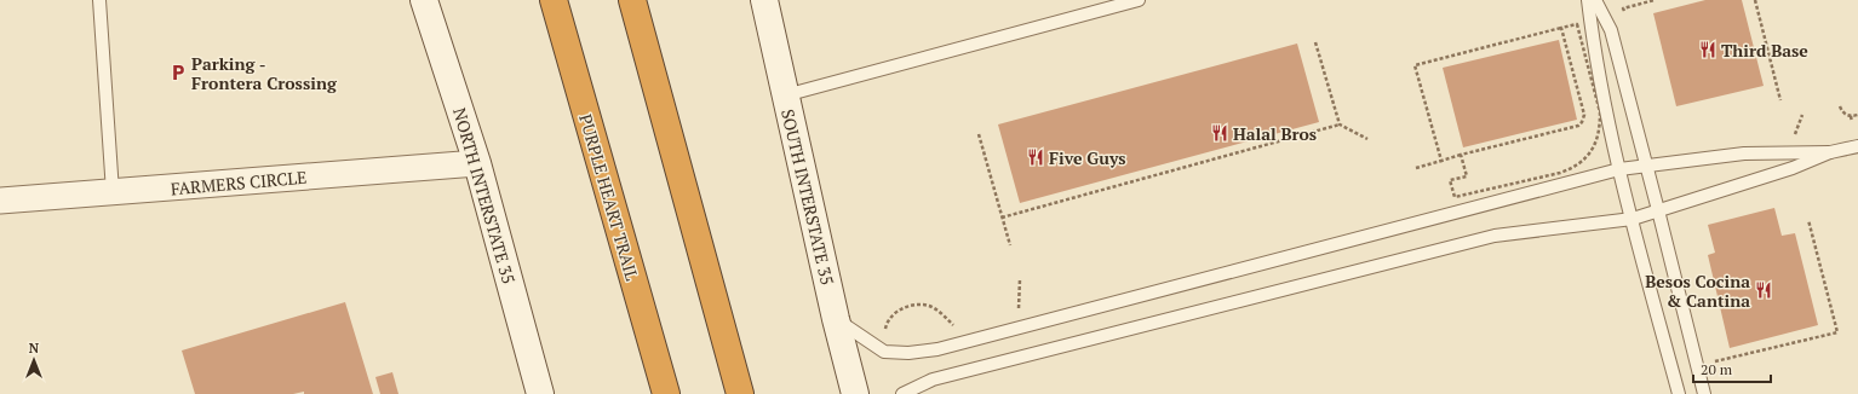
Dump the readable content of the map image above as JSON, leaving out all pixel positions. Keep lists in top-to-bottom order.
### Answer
{
  "streets": {
    "highway": ["PURPLE HEART TRAIL"],
    "main road": ["NORTH INTERSTATE 35", "SOUTH INTERSTATE 35"],
    "street": ["FARMERS CIRCLE"]
  },
  "crossings": [
    ["FARMERS CIRCLE", "NORTH INTERSTATE 35"]
  ],
  "places": {
    "restaurant": [
      "Third Base",
      "Halal Bros",
      "Five Guys",
      "Besos Cocina & Cantina"
    ],
    "parking": ["Parking - Frontera Crossing"]
  },
  "scale_bar": "20 m",
  "north": "top"
}
